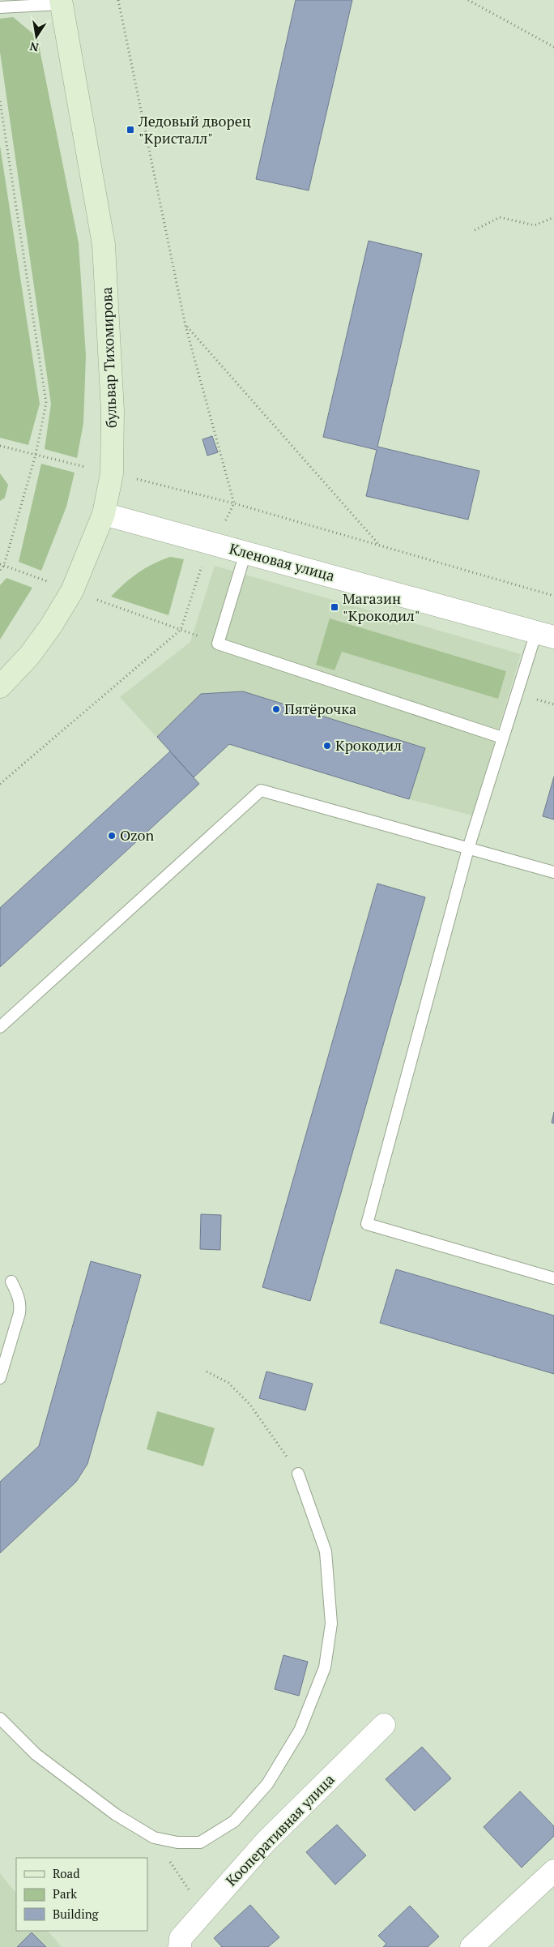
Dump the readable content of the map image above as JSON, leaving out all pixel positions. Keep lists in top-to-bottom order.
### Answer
{
  "streets": {
    "street": ["бульвар Тихомирова", "Кленовая улица", "Кооперативная улица"]
  },
  "crossings": [
    ["бульвар Тихомирова", "Кленовая улица"]
  ],
  "places": {
    "transit": ["Ледовый дворец \"Кристалл\"", "Магазин \"Крокодил\""],
    "other": ["Пятёрочка", "Крокодил", "Ozon"]
  },
  "legend": ["Road", "Park", "Building"],
  "north": "bottom"
}
